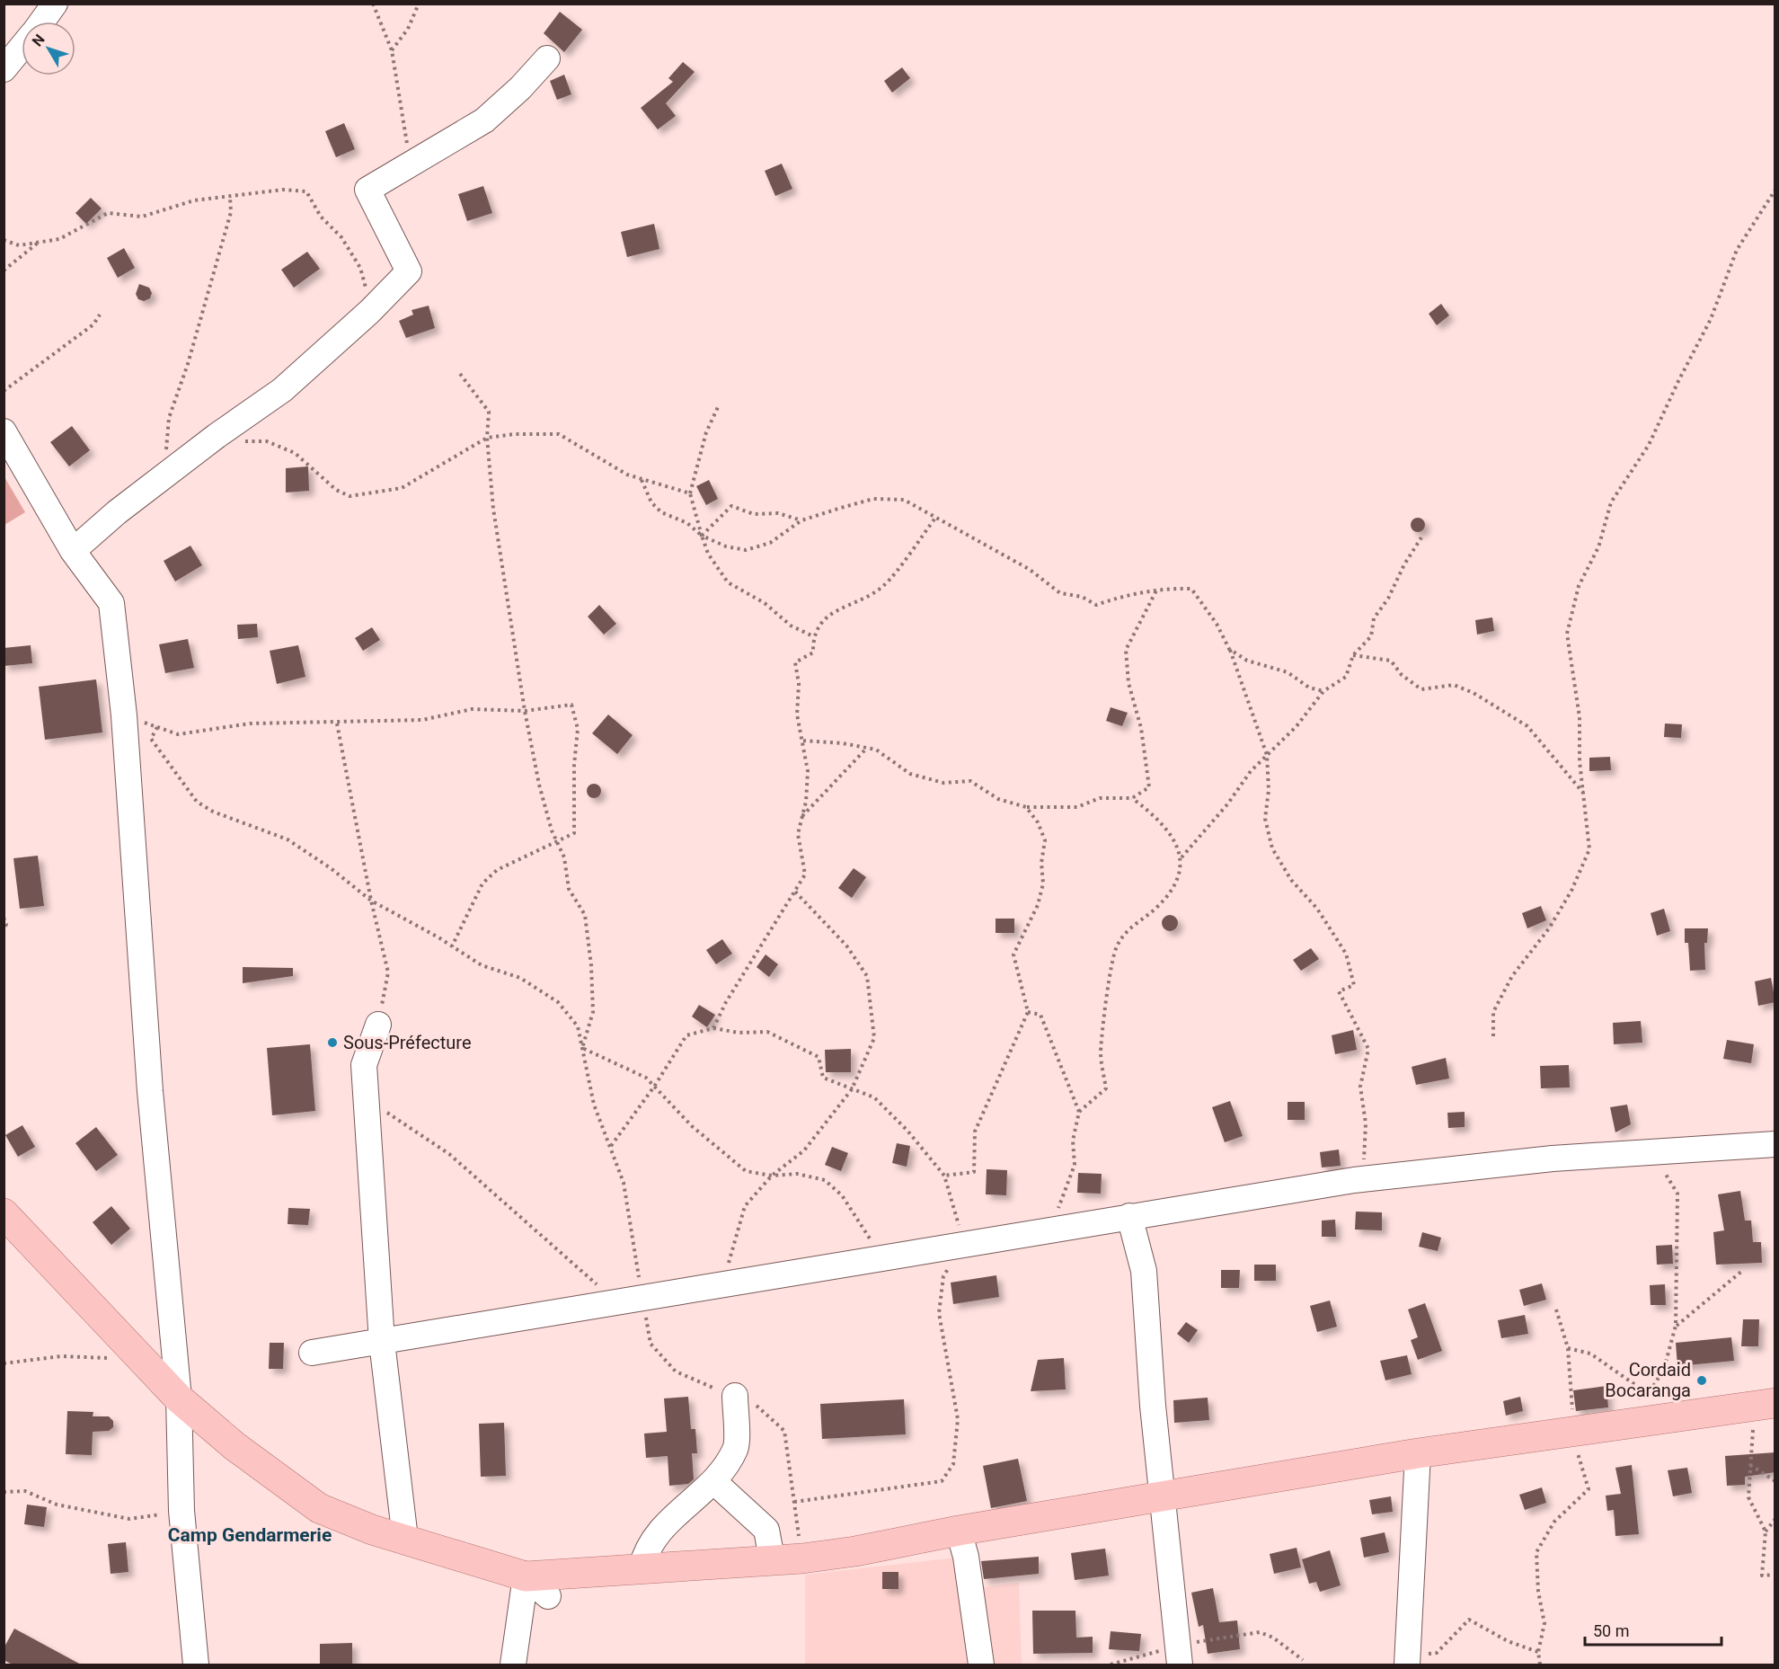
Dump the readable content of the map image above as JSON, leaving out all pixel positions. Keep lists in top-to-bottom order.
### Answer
{
  "districts": ["Camp Gendarmerie"],
  "places": ["Sous-Préfecture", "Cordaid Bocaranga"],
  "scale_bar": "50 m",
  "north": "top left"
}
